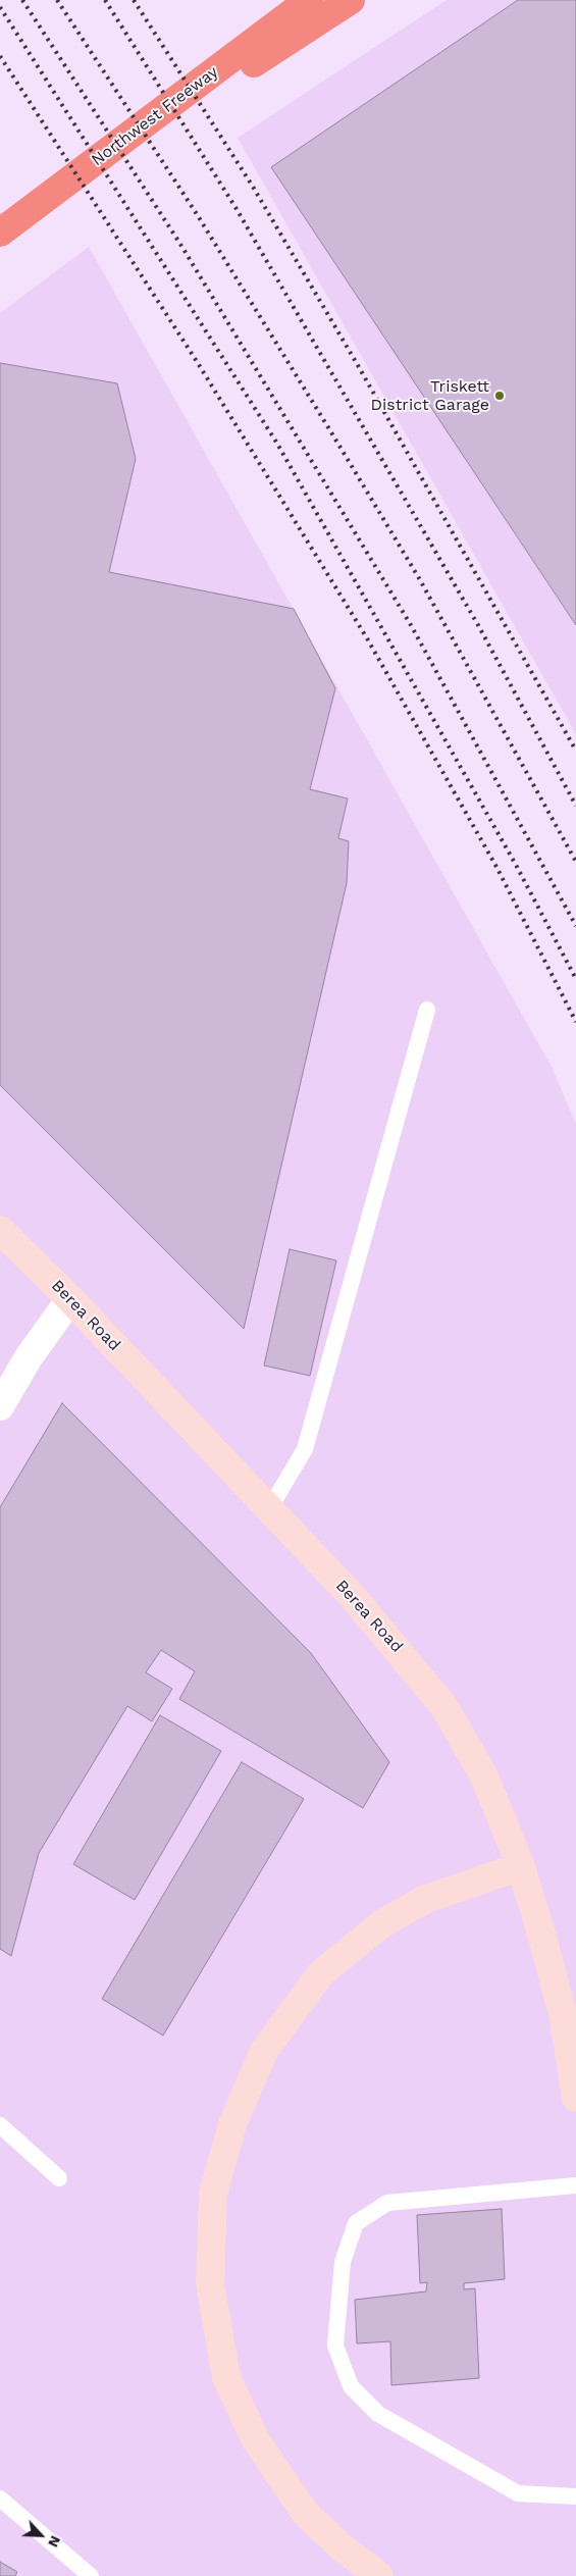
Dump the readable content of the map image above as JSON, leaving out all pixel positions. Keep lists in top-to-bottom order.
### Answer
{
  "streets": {
    "highway": ["Northwest Freeway"],
    "main road": ["Berea Road"]
  },
  "places": ["Triskett District Garage"],
  "north": "bottom right"
}
